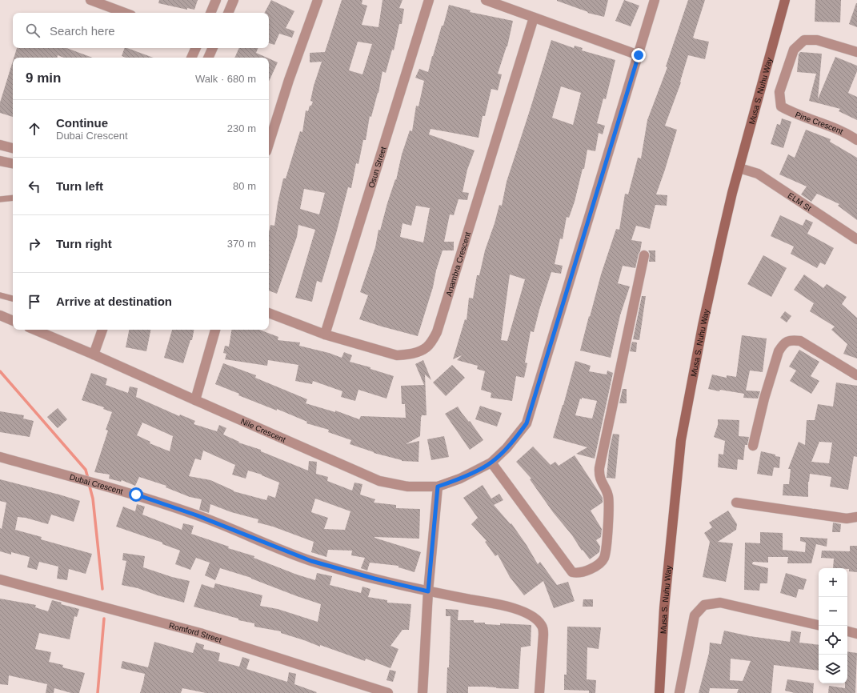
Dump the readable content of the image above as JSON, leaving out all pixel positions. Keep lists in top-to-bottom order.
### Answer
{
  "streets": {
    "street": [
      "Musa S. Nuhu Way",
      "Pine Crescent",
      "Osun Street",
      "ELM St",
      "Anambra Crescent",
      "Nile Crescent",
      "Dubai Crescent",
      "Romford Street"
    ]
  },
  "crossings": [
    ["Musa S. Nuhu Way", "ELM St"],
    ["Osun Street", "Anambra Crescent"]
  ],
  "page": {
    "search": "Search here",
    "heading": ["9 min", "Walk · 680 m"],
    "list": [
      ["Continue", "Dubai Crescent", "230 m"],
      ["Turn left", "80 m"],
      ["Turn right", "370 m"],
      "Arrive at destination"
    ],
    "map_buttons": ["+", "−"]
  }
}
